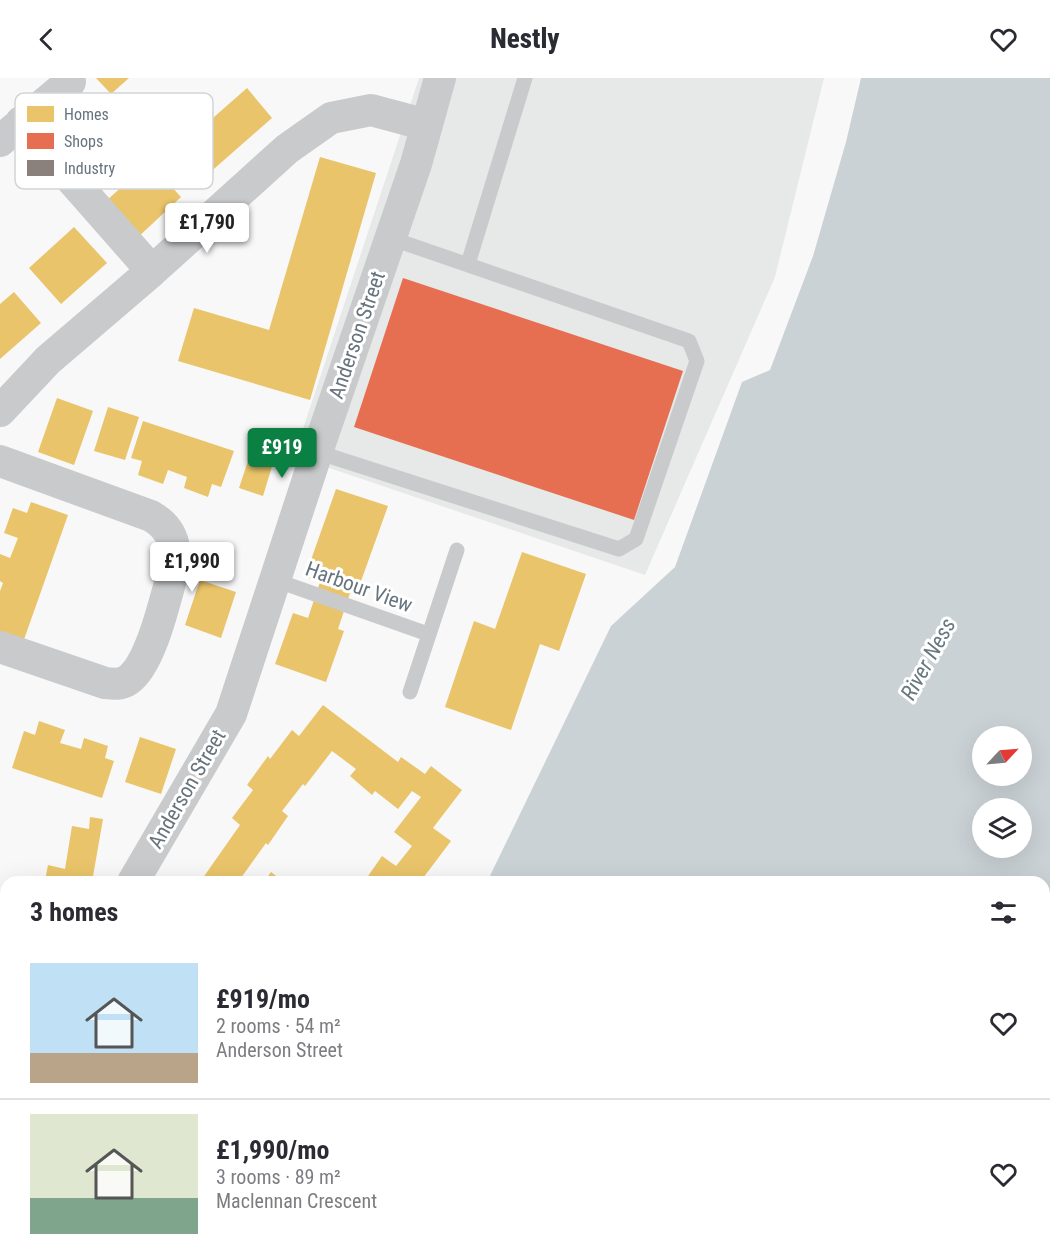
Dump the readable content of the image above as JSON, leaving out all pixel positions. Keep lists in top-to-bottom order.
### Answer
{
  "streets": {
    "street": ["Anderson Street"],
    "lane": ["Harbour View"]
  },
  "crossings": [
    ["Anderson Street", "Harbour View"]
  ],
  "water": ["River Ness"],
  "legend": ["Homes", "Shops", "Industry"],
  "north": "top right",
  "page": {
    "header": "Nestly",
    "price": ["£1,790", "£919", "£1,990"],
    "heading": "3 homes",
    "list": [
      {
        "name": "£919/mo",
        "note": "2 rooms · 54 m² · Anderson Street"
      },
      {
        "name": "£1,990/mo",
        "note": "3 rooms · 89 m² · Maclennan Crescent"
      }
    ]
  }
}
